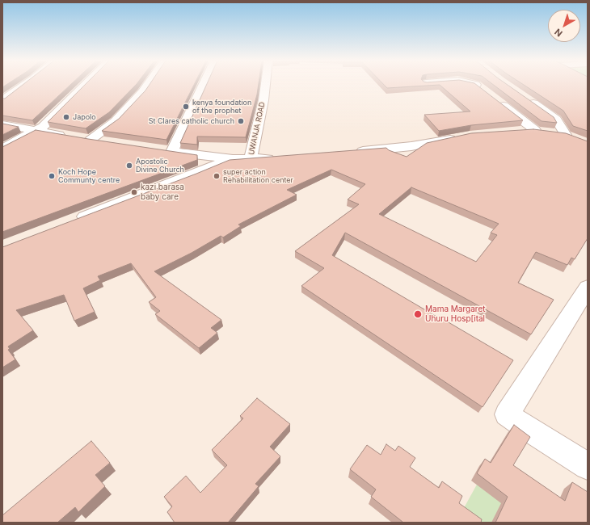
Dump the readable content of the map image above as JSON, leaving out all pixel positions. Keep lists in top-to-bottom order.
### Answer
{
  "streets": {
    "street": ["UWANJA ROAD"]
  },
  "places": [
    "kenya foundation of the prophet",
    "Japolo",
    "St Clares catholic church",
    "Apostolic Divine Church",
    "Koch Hope Communty centre",
    "super action Rehabilitation center",
    "kazi barasa baby care",
    "Mama Margaret Uhuru Hosp[ital"
  ],
  "north": "bottom left"
}
